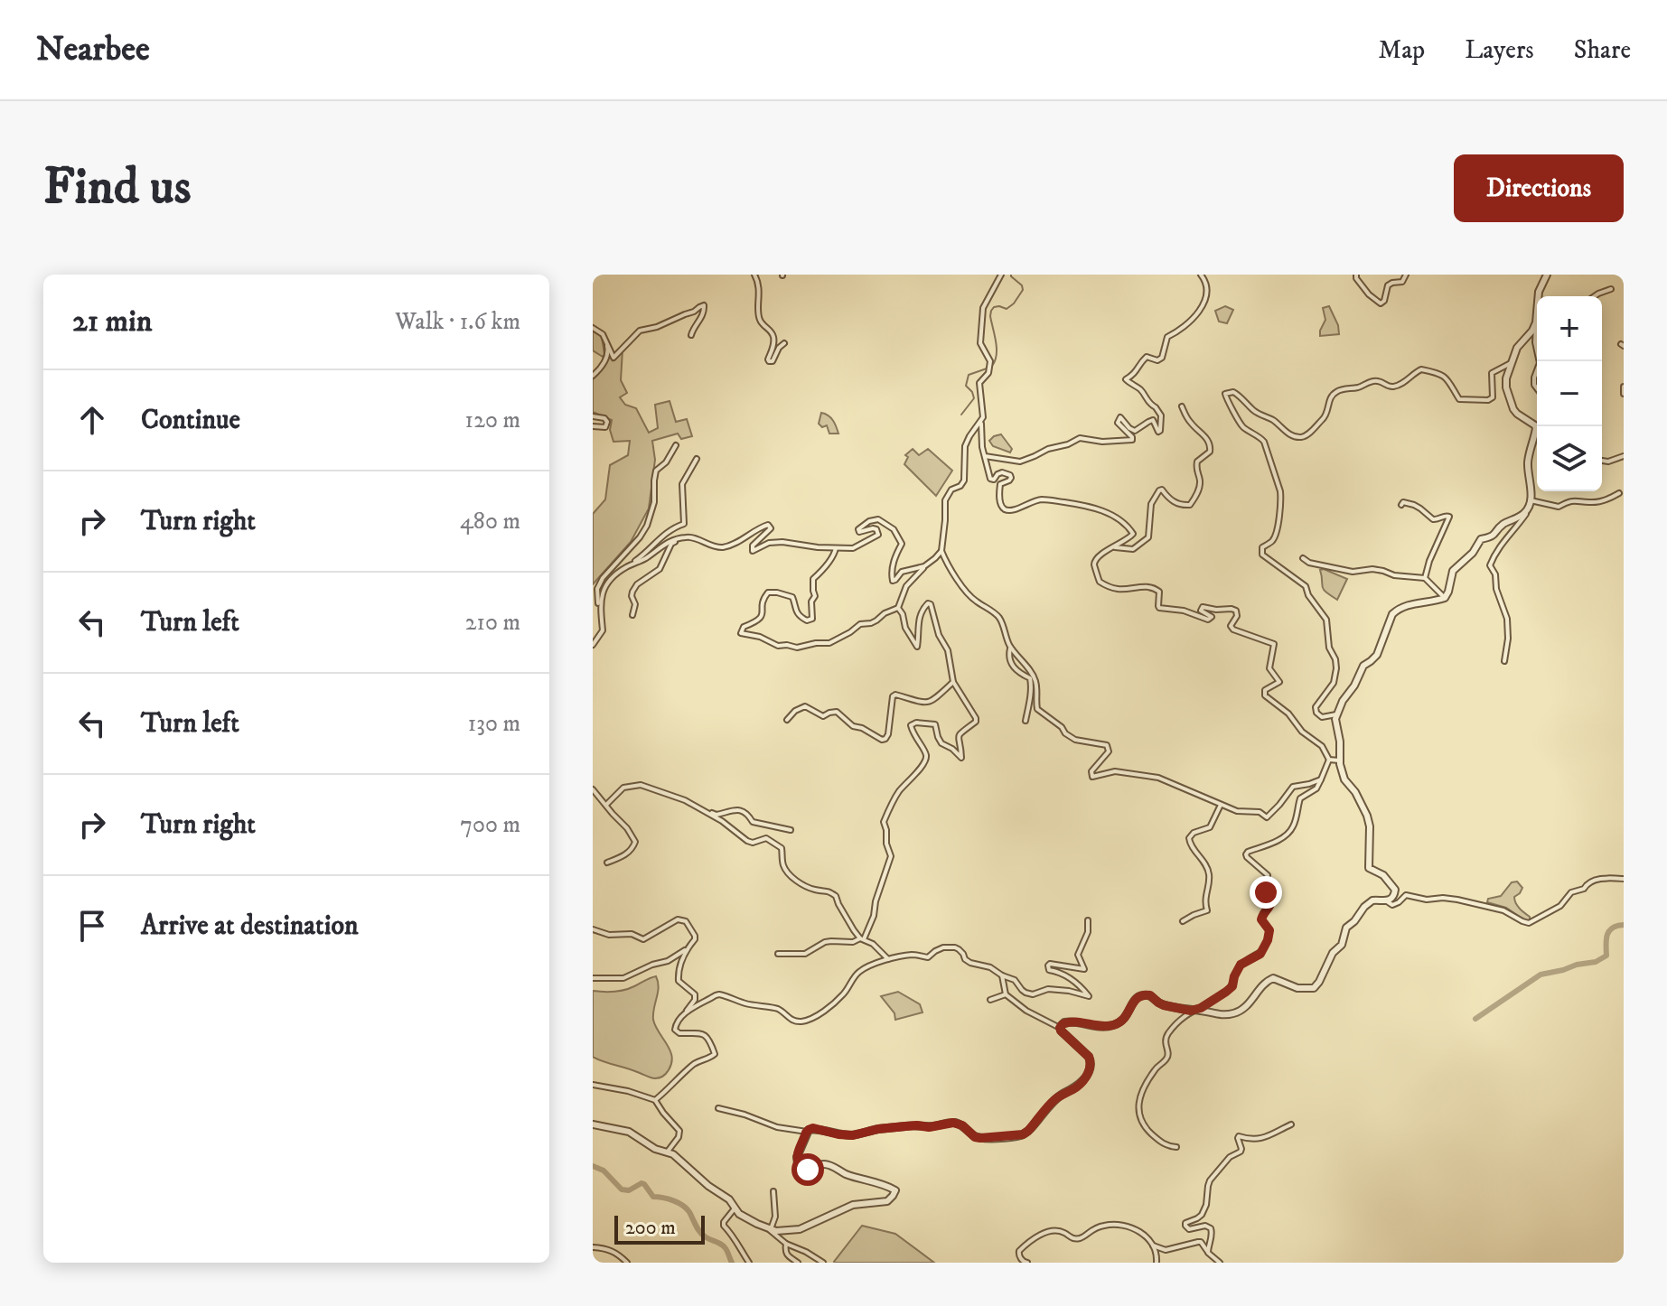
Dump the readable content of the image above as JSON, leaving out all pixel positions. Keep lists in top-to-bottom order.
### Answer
{
  "scale_bar": "200 m",
  "page": {
    "header": "Nearbee",
    "nav": ["Map", "Layers", "Share"],
    "buttons": "Directions",
    "title": "Find us",
    "heading": ["21 min", "Walk · 1.6 km"],
    "map_buttons": ["+", "−"],
    "list": [
      ["Continue", "120 m"],
      ["Turn right", "480 m"],
      ["Turn left", "210 m"],
      ["Turn left", "130 m"],
      ["Turn right", "700 m"],
      "Arrive at destination"
    ],
    "scale": "200 m"
  }
}
